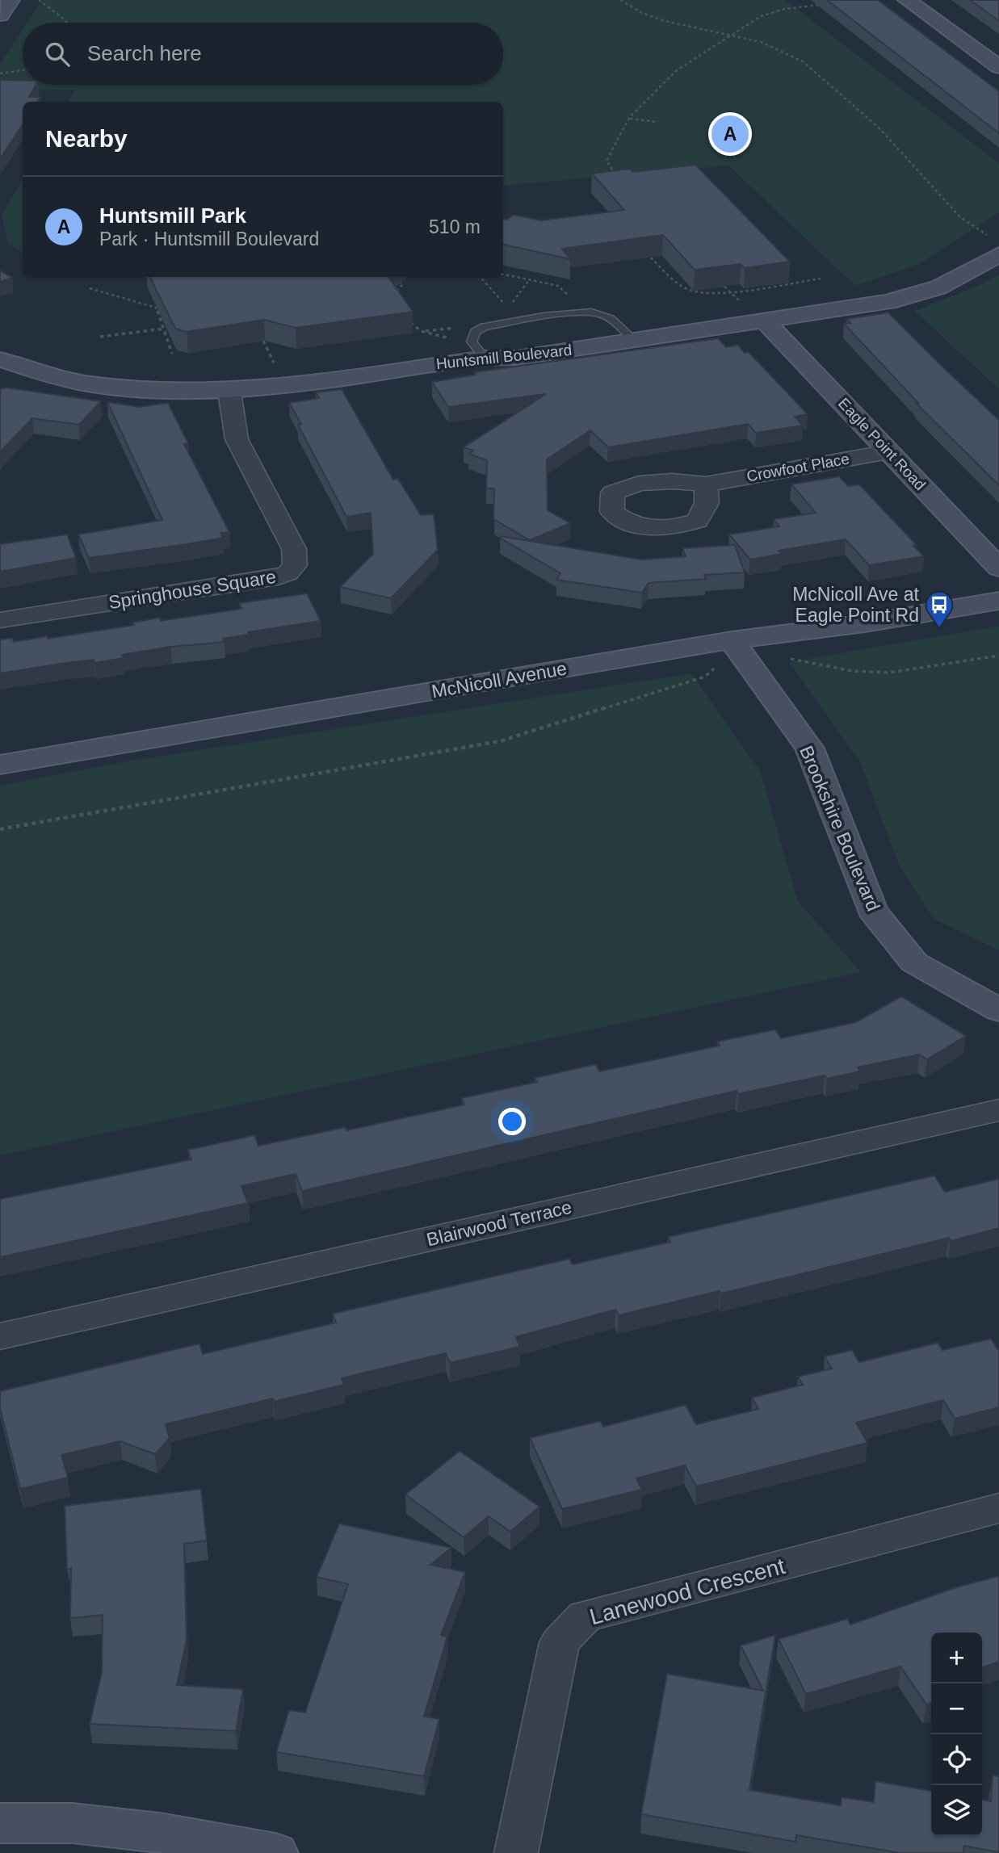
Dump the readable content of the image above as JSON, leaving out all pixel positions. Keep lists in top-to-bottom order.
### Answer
{
  "streets": {
    "street": [
      "Huntsmill Boulevard",
      "Eagle Point Road",
      "Crowfoot Place",
      "Springhouse Square",
      "McNicoll Avenue",
      "Brookshire Boulevard",
      "Blairwood Terrace",
      "Lanewood Crescent"
    ]
  },
  "crossings": [
    ["Huntsmill Boulevard", "Eagle Point Road"],
    ["Huntsmill Boulevard", "Springhouse Square"],
    ["Eagle Point Road", "Crowfoot Place"],
    ["McNicoll Avenue", "Brookshire Boulevard"]
  ],
  "places": {
    "bus stop": ["McNicoll Ave at Eagle Point Rd"]
  },
  "page": {
    "search": "Search here",
    "heading": "Nearby",
    "pins": "A",
    "list": [
      {
        "mark": "A",
        "name": "Huntsmill Park",
        "note": "Park · Huntsmill Boulevard",
        "value": "510 m"
      }
    ],
    "map_buttons": ["+", "−"]
  }
}
